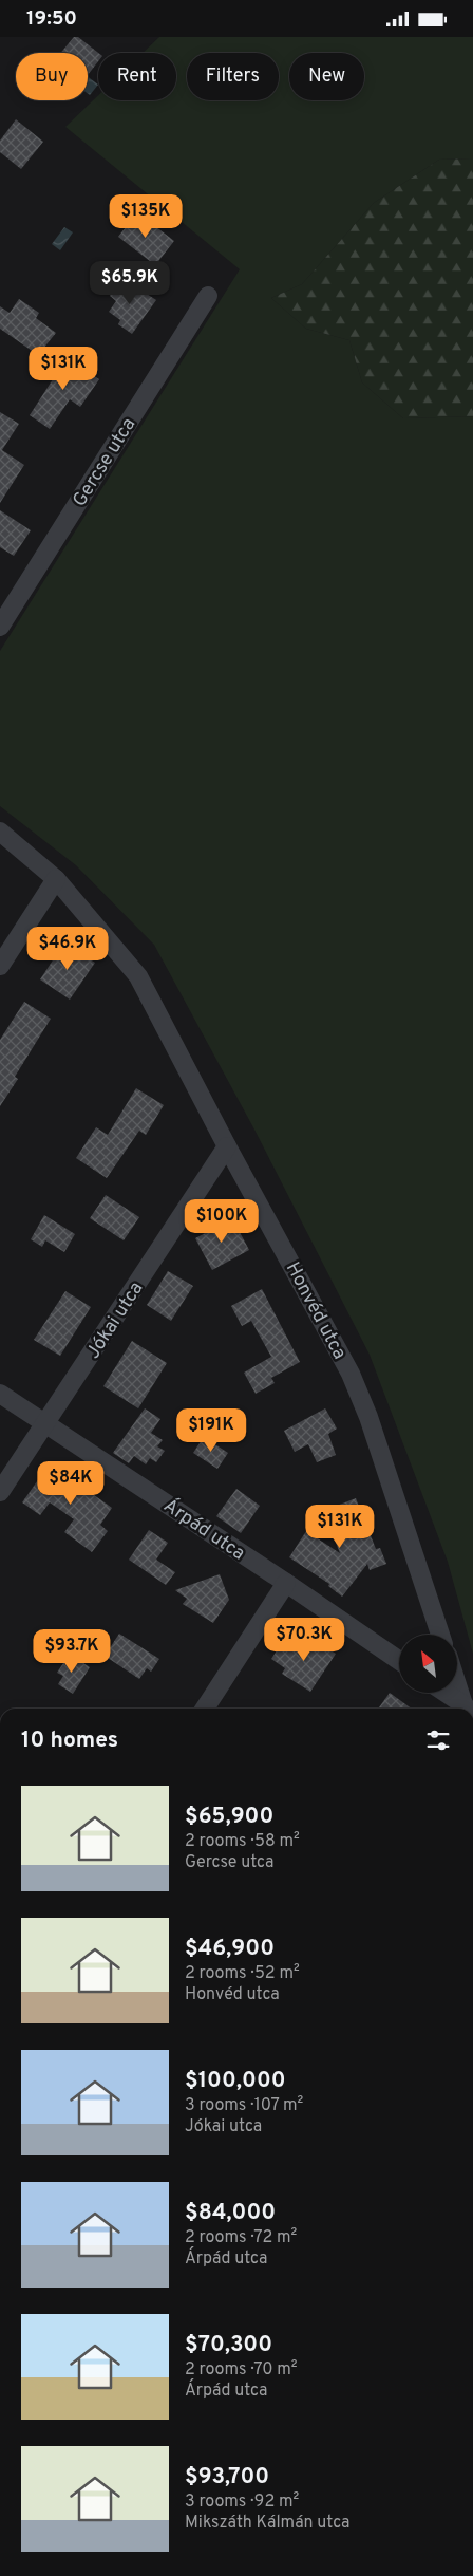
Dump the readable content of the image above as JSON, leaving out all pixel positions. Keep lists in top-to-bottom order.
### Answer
{
  "streets": {
    "street": [
      "Gercse utca",
      "Honvéd utca",
      "Jókai utca",
      "Árpád utca"
    ]
  },
  "crossings": [
    ["Honvéd utca", "Jókai utca"],
    ["Jókai utca", "Árpád utca"]
  ],
  "north": "top left",
  "page": {
    "status": "19:50",
    "chip": [
      "Buy",
      "Rent",
      "Filters",
      "New"
    ],
    "price": [
      "$135K",
      "$65.9K",
      "$131K",
      "$46.9K",
      "$100K",
      "$191K",
      "$84K",
      "$131K",
      "$70.3K",
      "$93.7K"
    ],
    "heading": "10 homes",
    "list": [
      {
        "name": "$65,900",
        "note": "2 rooms · 58 m² · Gercse utca"
      },
      {
        "name": "$46,900",
        "note": "2 rooms · 52 m² · Honvéd utca"
      },
      {
        "name": "$100,000",
        "note": "3 rooms · 107 m² · Jókai utca"
      },
      {
        "name": "$84,000",
        "note": "2 rooms · 72 m² · Árpád utca"
      },
      {
        "name": "$70,300",
        "note": "2 rooms · 70 m² · Árpád utca"
      },
      {
        "name": "$93,700",
        "note": "3 rooms · 92 m² · Mikszáth Kálmán utca"
      }
    ]
  }
}
